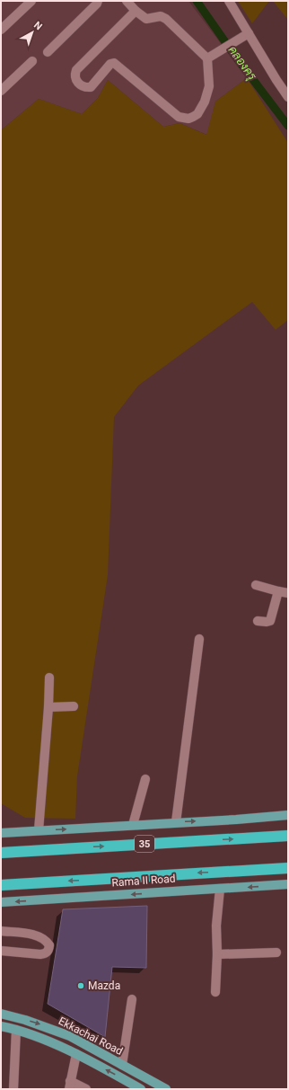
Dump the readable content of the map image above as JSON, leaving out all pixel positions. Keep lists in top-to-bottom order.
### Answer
{
  "streets": {
    "highway": ["35", "Rama II Road"],
    "main road": ["Ekkachai Road"]
  },
  "water": ["คลองครุ"],
  "places": ["Mazda"],
  "north": "top right"
}
